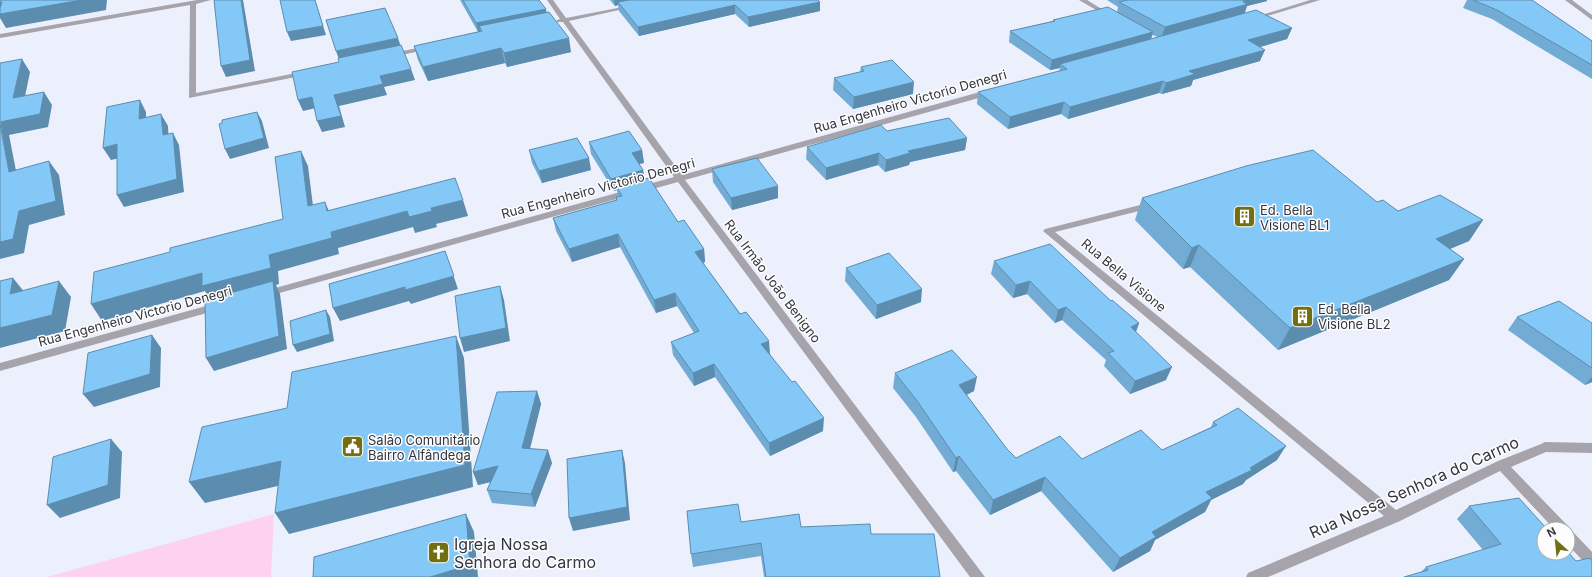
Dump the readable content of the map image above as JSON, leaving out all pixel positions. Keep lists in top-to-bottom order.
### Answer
{
  "streets": {
    "street": [
      "Rua Engenheiro Victorio Denegri",
      "Rua Bella Visione",
      "Rua Irmão João Benigno",
      "Rua Nossa Senhora do Carmo"
    ]
  },
  "crossings": [
    ["Rua Engenheiro Victorio Denegri", "Rua Irmão João Benigno"],
    ["Rua Bella Visione", "Rua Nossa Senhora do Carmo"]
  ],
  "places": {
    "building": ["Ed. Bella Visione BL1", "Ed. Bella Visione BL2"],
    "public building": ["Salão Comunitário Bairro Alfândega"],
    "church": ["Igreja Nossa Senhora do Carmo"]
  },
  "north": "top left"
}
